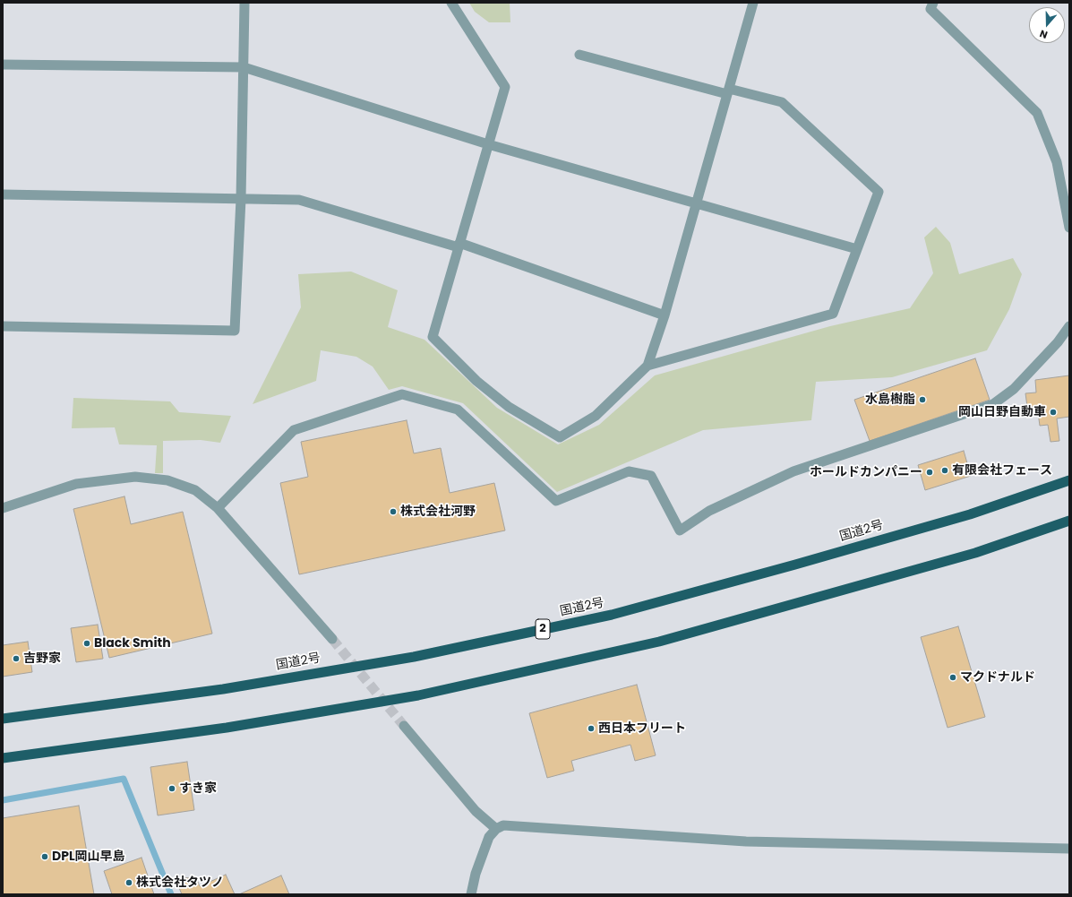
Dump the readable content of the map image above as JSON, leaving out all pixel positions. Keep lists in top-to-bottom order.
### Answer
{
  "streets": {
    "highway": ["国道2号", "2"]
  },
  "places": [
    "水島樹脂",
    "岡山日野自動車",
    "有限会社フェース",
    "ホールドカンパニー",
    "株式会社河野",
    "Black Smith",
    "吉野家",
    "マクドナルド",
    "西日本フリート",
    "すき家",
    "DPL岡山早島",
    "株式会社タツノ"
  ],
  "north": "bottom"
}
